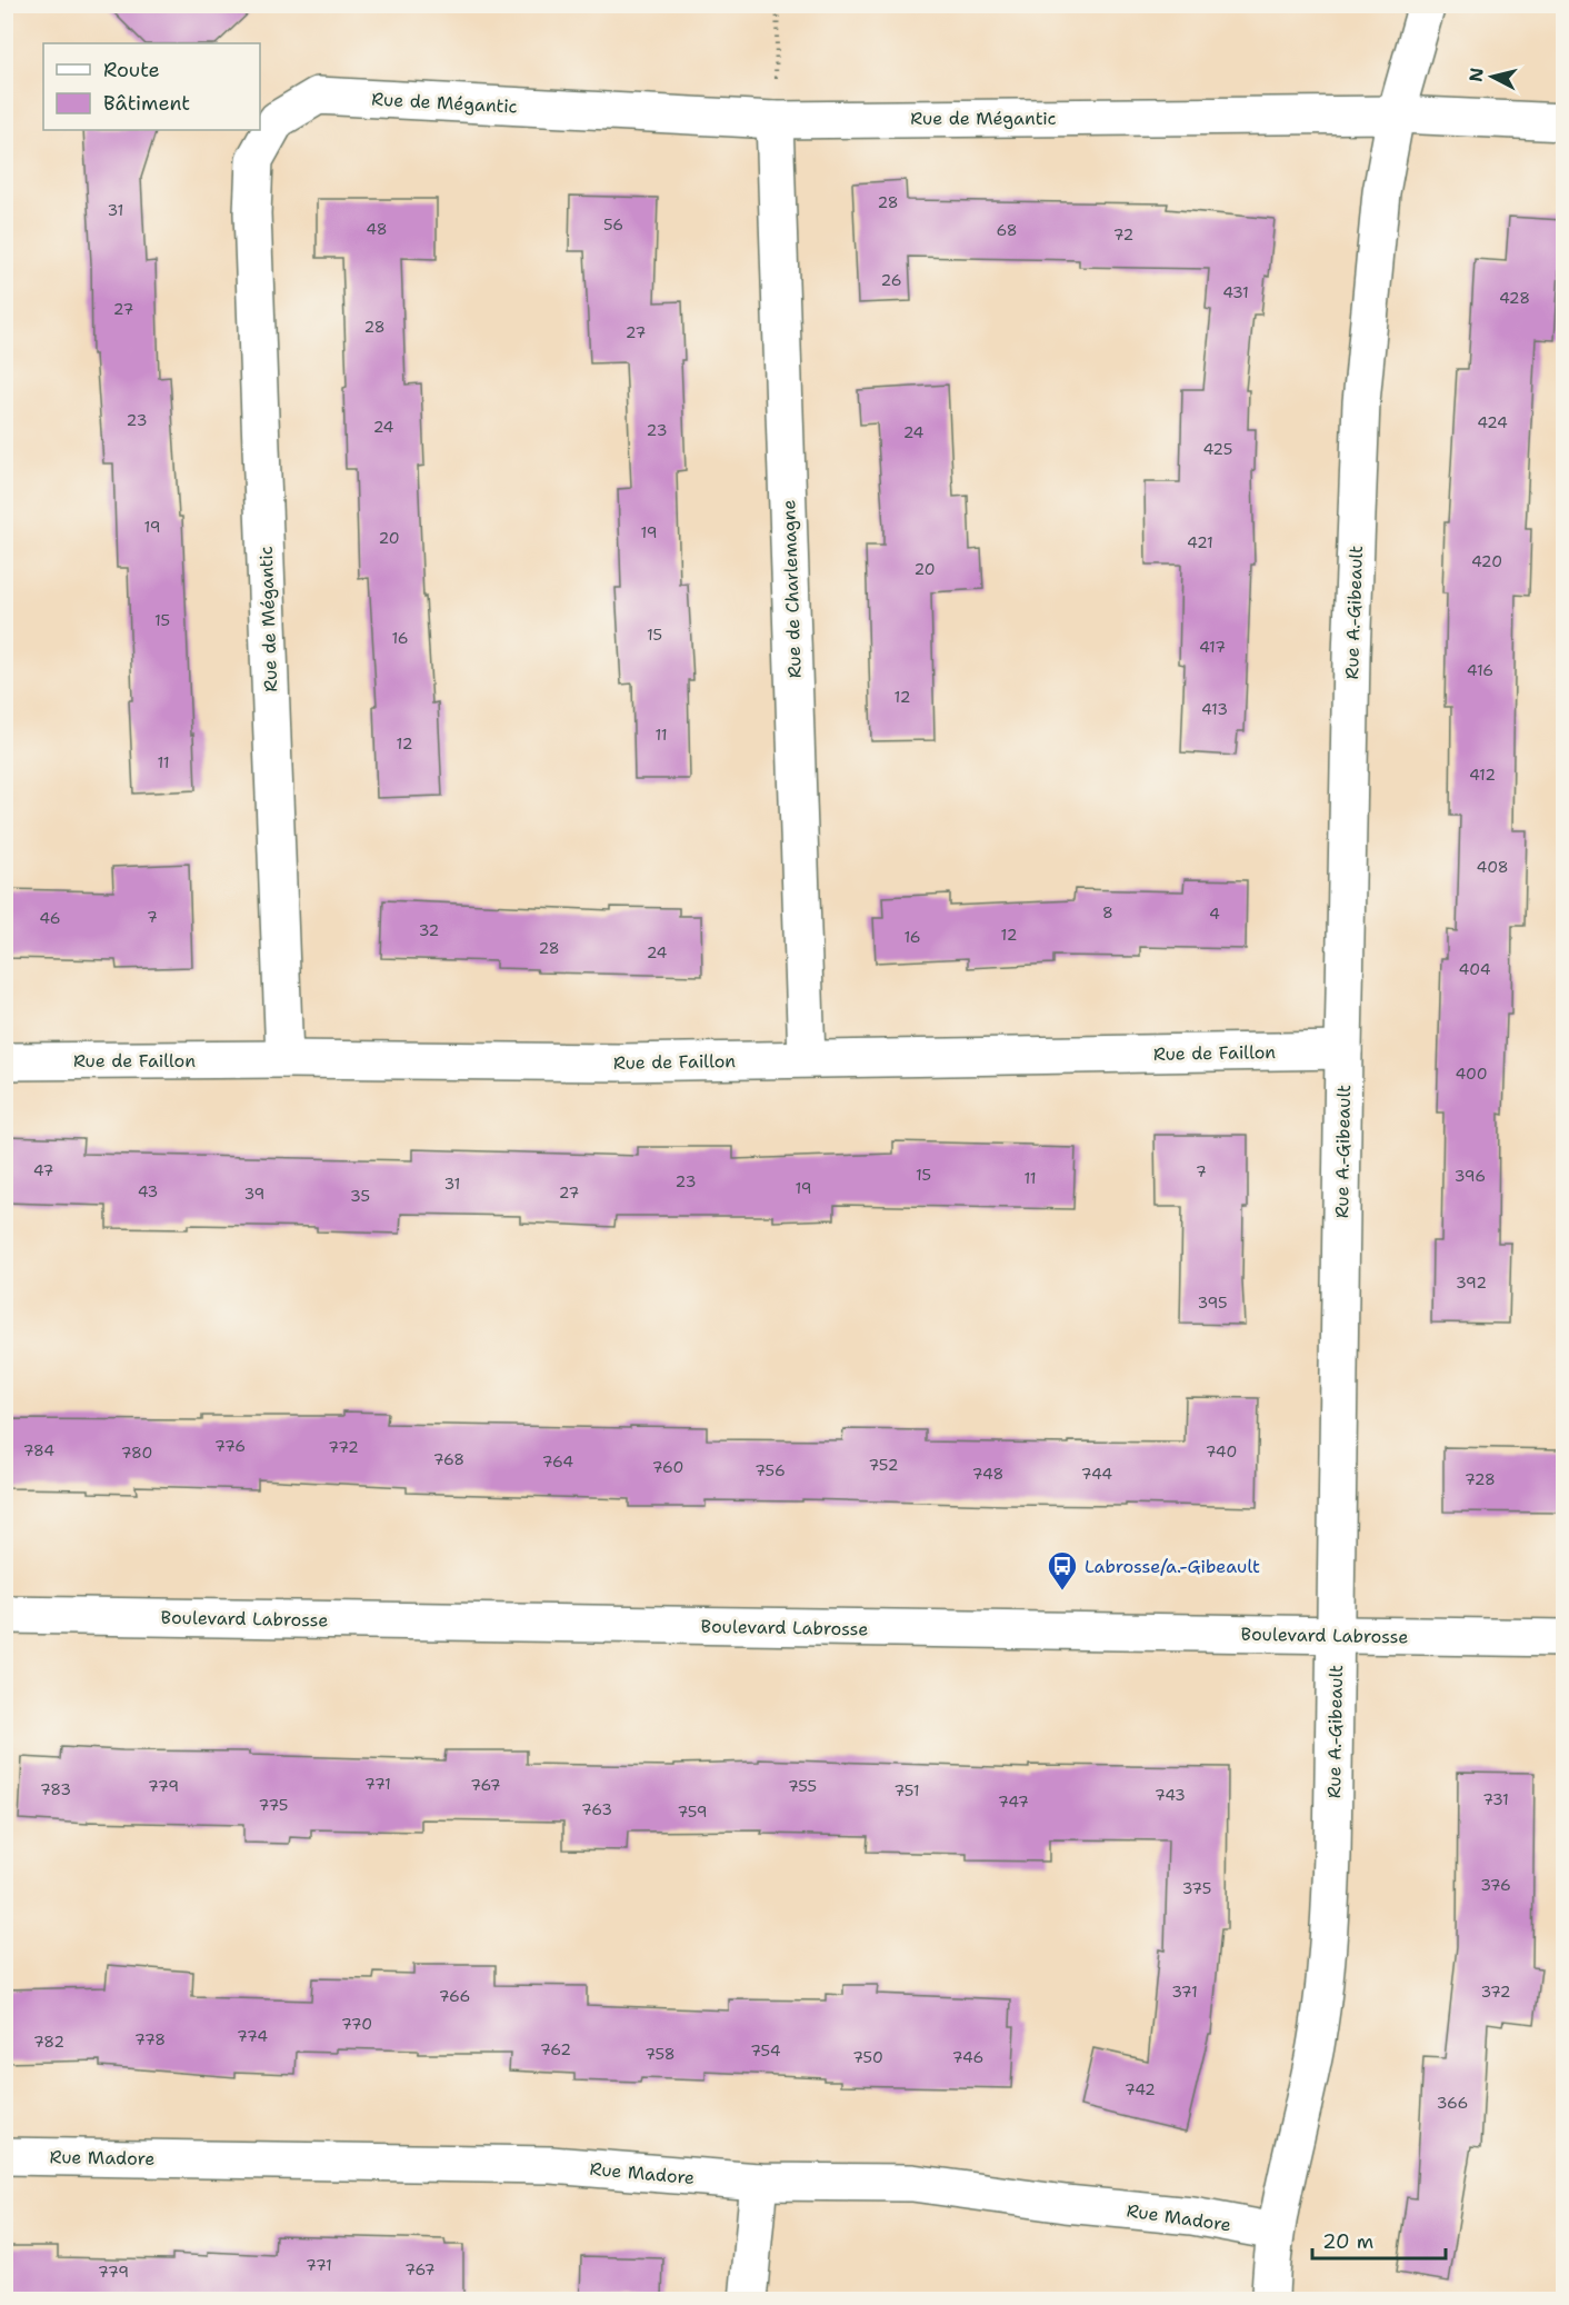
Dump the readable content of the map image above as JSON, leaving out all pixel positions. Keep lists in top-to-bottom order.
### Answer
{
  "streets": {
    "street": [
      "Rue de Mégantic",
      "Rue de Charlemagne",
      "Rue A.-Gibeault",
      "Rue de Faillon",
      "Boulevard Labrosse",
      "Rue Madore"
    ]
  },
  "crossings": [
    ["Rue de Mégantic", "Rue de Charlemagne"],
    ["Rue de Mégantic", "Rue A.-Gibeault"],
    ["Rue de Mégantic", "Rue de Faillon"],
    ["Rue de Charlemagne", "Rue de Faillon"],
    ["Rue A.-Gibeault", "Rue de Faillon"],
    ["Rue A.-Gibeault", "Boulevard Labrosse"],
    ["Rue A.-Gibeault", "Rue Madore"]
  ],
  "places": {
    "bus stop": ["Labrosse/a.-Gibeault"]
  },
  "house_numbers": [
    "28",
    "31",
    "56",
    "48",
    "68",
    "72",
    "26",
    "431",
    "428",
    "27",
    "28",
    "27",
    "23",
    "424",
    "24",
    "23",
    "24",
    "425",
    "19",
    "19",
    "20",
    "421",
    "420",
    "20",
    "15",
    "15",
    "16",
    "417",
    "416",
    "12",
    "413",
    "11",
    "12",
    "11",
    "412",
    "408",
    "8",
    "4",
    "7",
    "46",
    "32",
    "12",
    "16",
    "28",
    "24",
    "404",
    "400",
    "47",
    "7",
    "15",
    "396",
    "11",
    "23",
    "31",
    "19",
    "43",
    "27",
    "39",
    "35",
    "392",
    "395",
    "776",
    "772",
    "784",
    "740",
    "780",
    "768",
    "764",
    "752",
    "760",
    "756",
    "748",
    "744",
    "728",
    "771",
    "767",
    "779",
    "755",
    "783",
    "751",
    "743",
    "731",
    "747",
    "775",
    "763",
    "759",
    "376",
    "375",
    "371",
    "372",
    "766",
    "770",
    "774",
    "778",
    "782",
    "762",
    "754",
    "758",
    "750",
    "746",
    "742",
    "366",
    "771",
    "767",
    "779"
  ],
  "legend": ["Route", "Bâtiment"],
  "scale_bar": "20 m",
  "north": "left"
}
